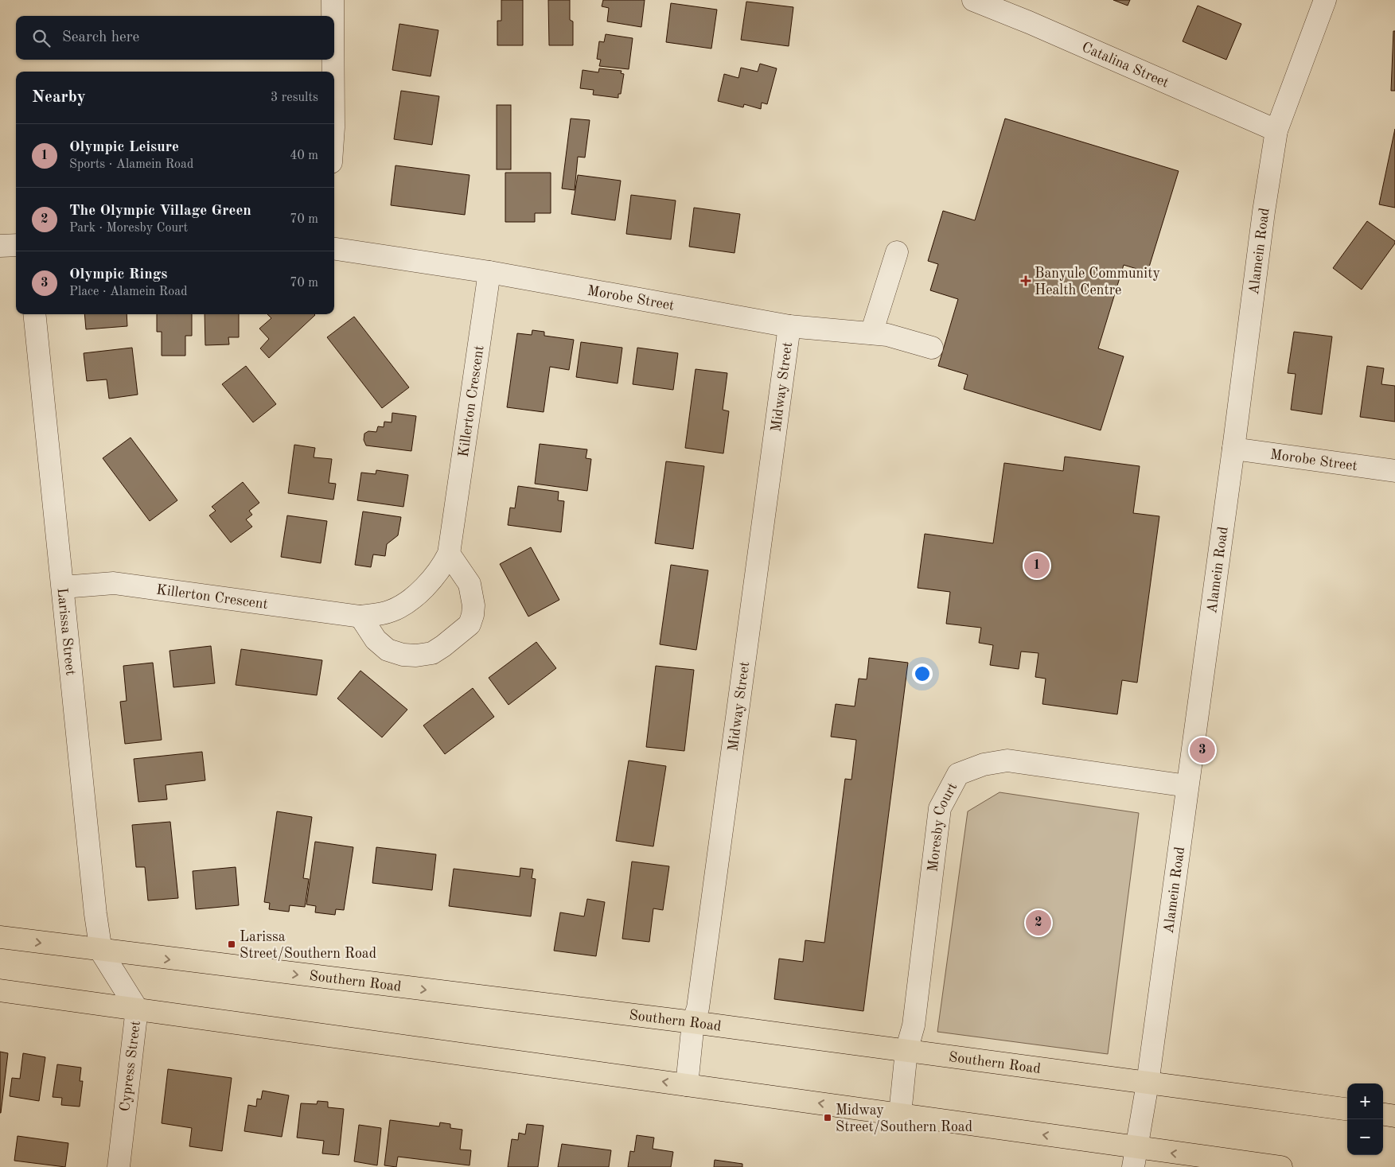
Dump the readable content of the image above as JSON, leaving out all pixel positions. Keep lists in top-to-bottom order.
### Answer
{
  "streets": {
    "main road": ["Southern Road"],
    "street": [
      "Catalina Street",
      "Alamein Road",
      "Morobe Street",
      "Midway Street",
      "Killerton Crescent",
      "Larissa Street",
      "Moresby Court",
      "Cypress Street"
    ]
  },
  "crossings": [
    ["Catalina Street", "Alamein Road"],
    ["Alamein Road", "Morobe Street"],
    ["Alamein Road", "Moresby Court"],
    ["Alamein Road", "Southern Road"],
    ["Morobe Street", "Midway Street"],
    ["Morobe Street", "Killerton Crescent"],
    ["Midway Street", "Southern Road"],
    ["Killerton Crescent", "Larissa Street"],
    ["Larissa Street", "Southern Road"],
    ["Larissa Street", "Cypress Street"],
    ["Moresby Court", "Southern Road"],
    ["Southern Road", "Cypress Street"]
  ],
  "places": {
    "health": ["Banyule Community Health Centre"],
    "transit": ["Larissa Street/Southern Road", "Midway Street/Southern Road"]
  },
  "page": {
    "search": "Search here",
    "heading": ["Nearby", "3 results"],
    "list": [
      {
        "mark": "1",
        "name": "Olympic Leisure",
        "note": "Sports · Alamein Road",
        "value": "40 m"
      },
      {
        "mark": "2",
        "name": "The Olympic Village Green",
        "note": "Park · Moresby Court",
        "value": "70 m"
      },
      {
        "mark": "3",
        "name": "Olympic Rings",
        "note": "Place · Alamein Road",
        "value": "70 m"
      }
    ],
    "pins": ["1", "3", "2"],
    "map_buttons": ["+", "−"]
  }
}
